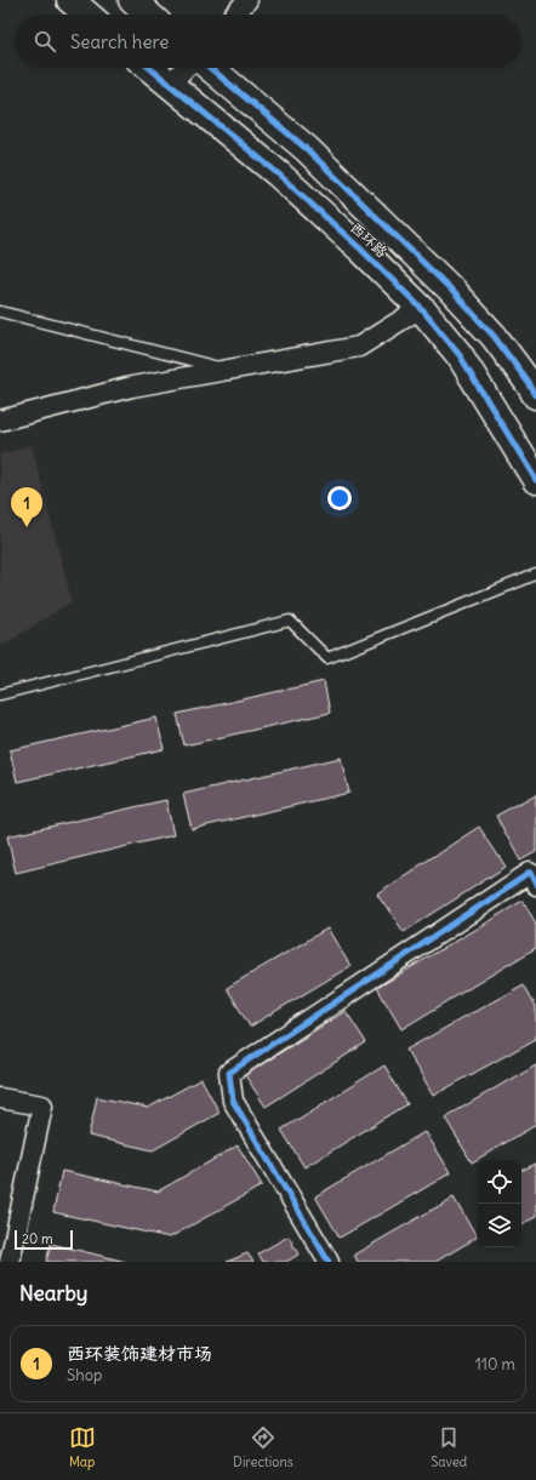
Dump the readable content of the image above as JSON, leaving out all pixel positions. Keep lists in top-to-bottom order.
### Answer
{
  "streets": {
    "main road": ["西环路"]
  },
  "scale_bar": "20 m",
  "page": {
    "search": "Search here",
    "pins": "1",
    "scale": "20 m",
    "heading": "Nearby",
    "list": [
      {
        "mark": "1",
        "name": "西环装饰建材市场",
        "note": "Shop",
        "value": "110 m"
      }
    ],
    "nav": ["Map", "Directions", "Saved"]
  }
}
